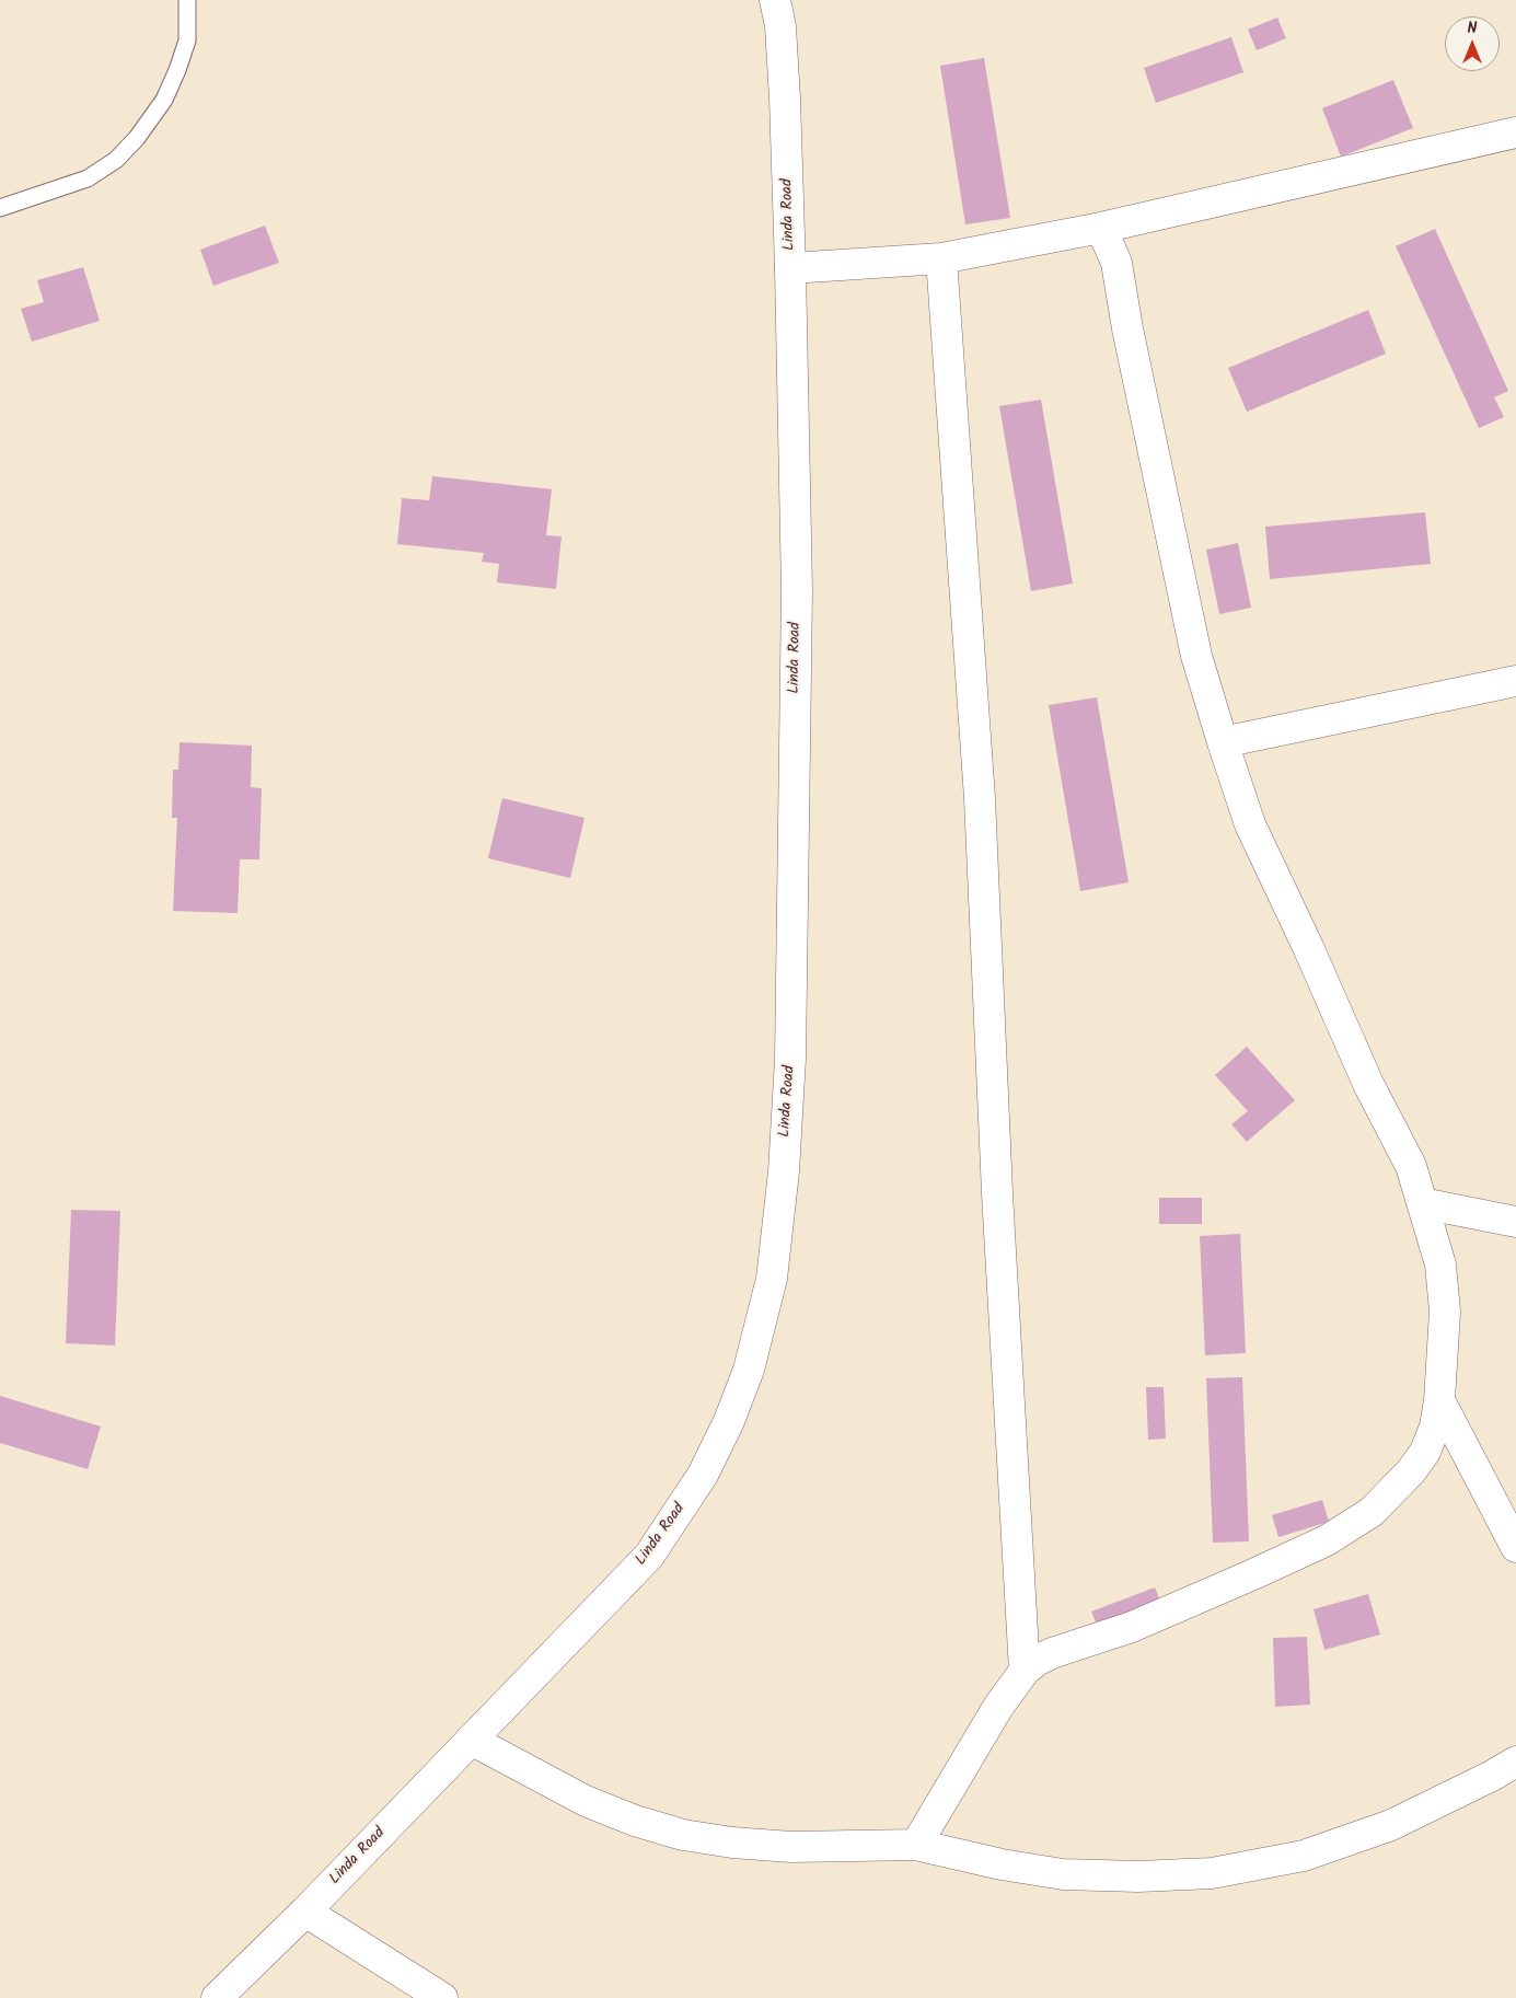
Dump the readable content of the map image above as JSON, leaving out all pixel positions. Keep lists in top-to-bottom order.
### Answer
{
  "streets": {
    "street": ["Linda Road"]
  },
  "north": "top"
}
